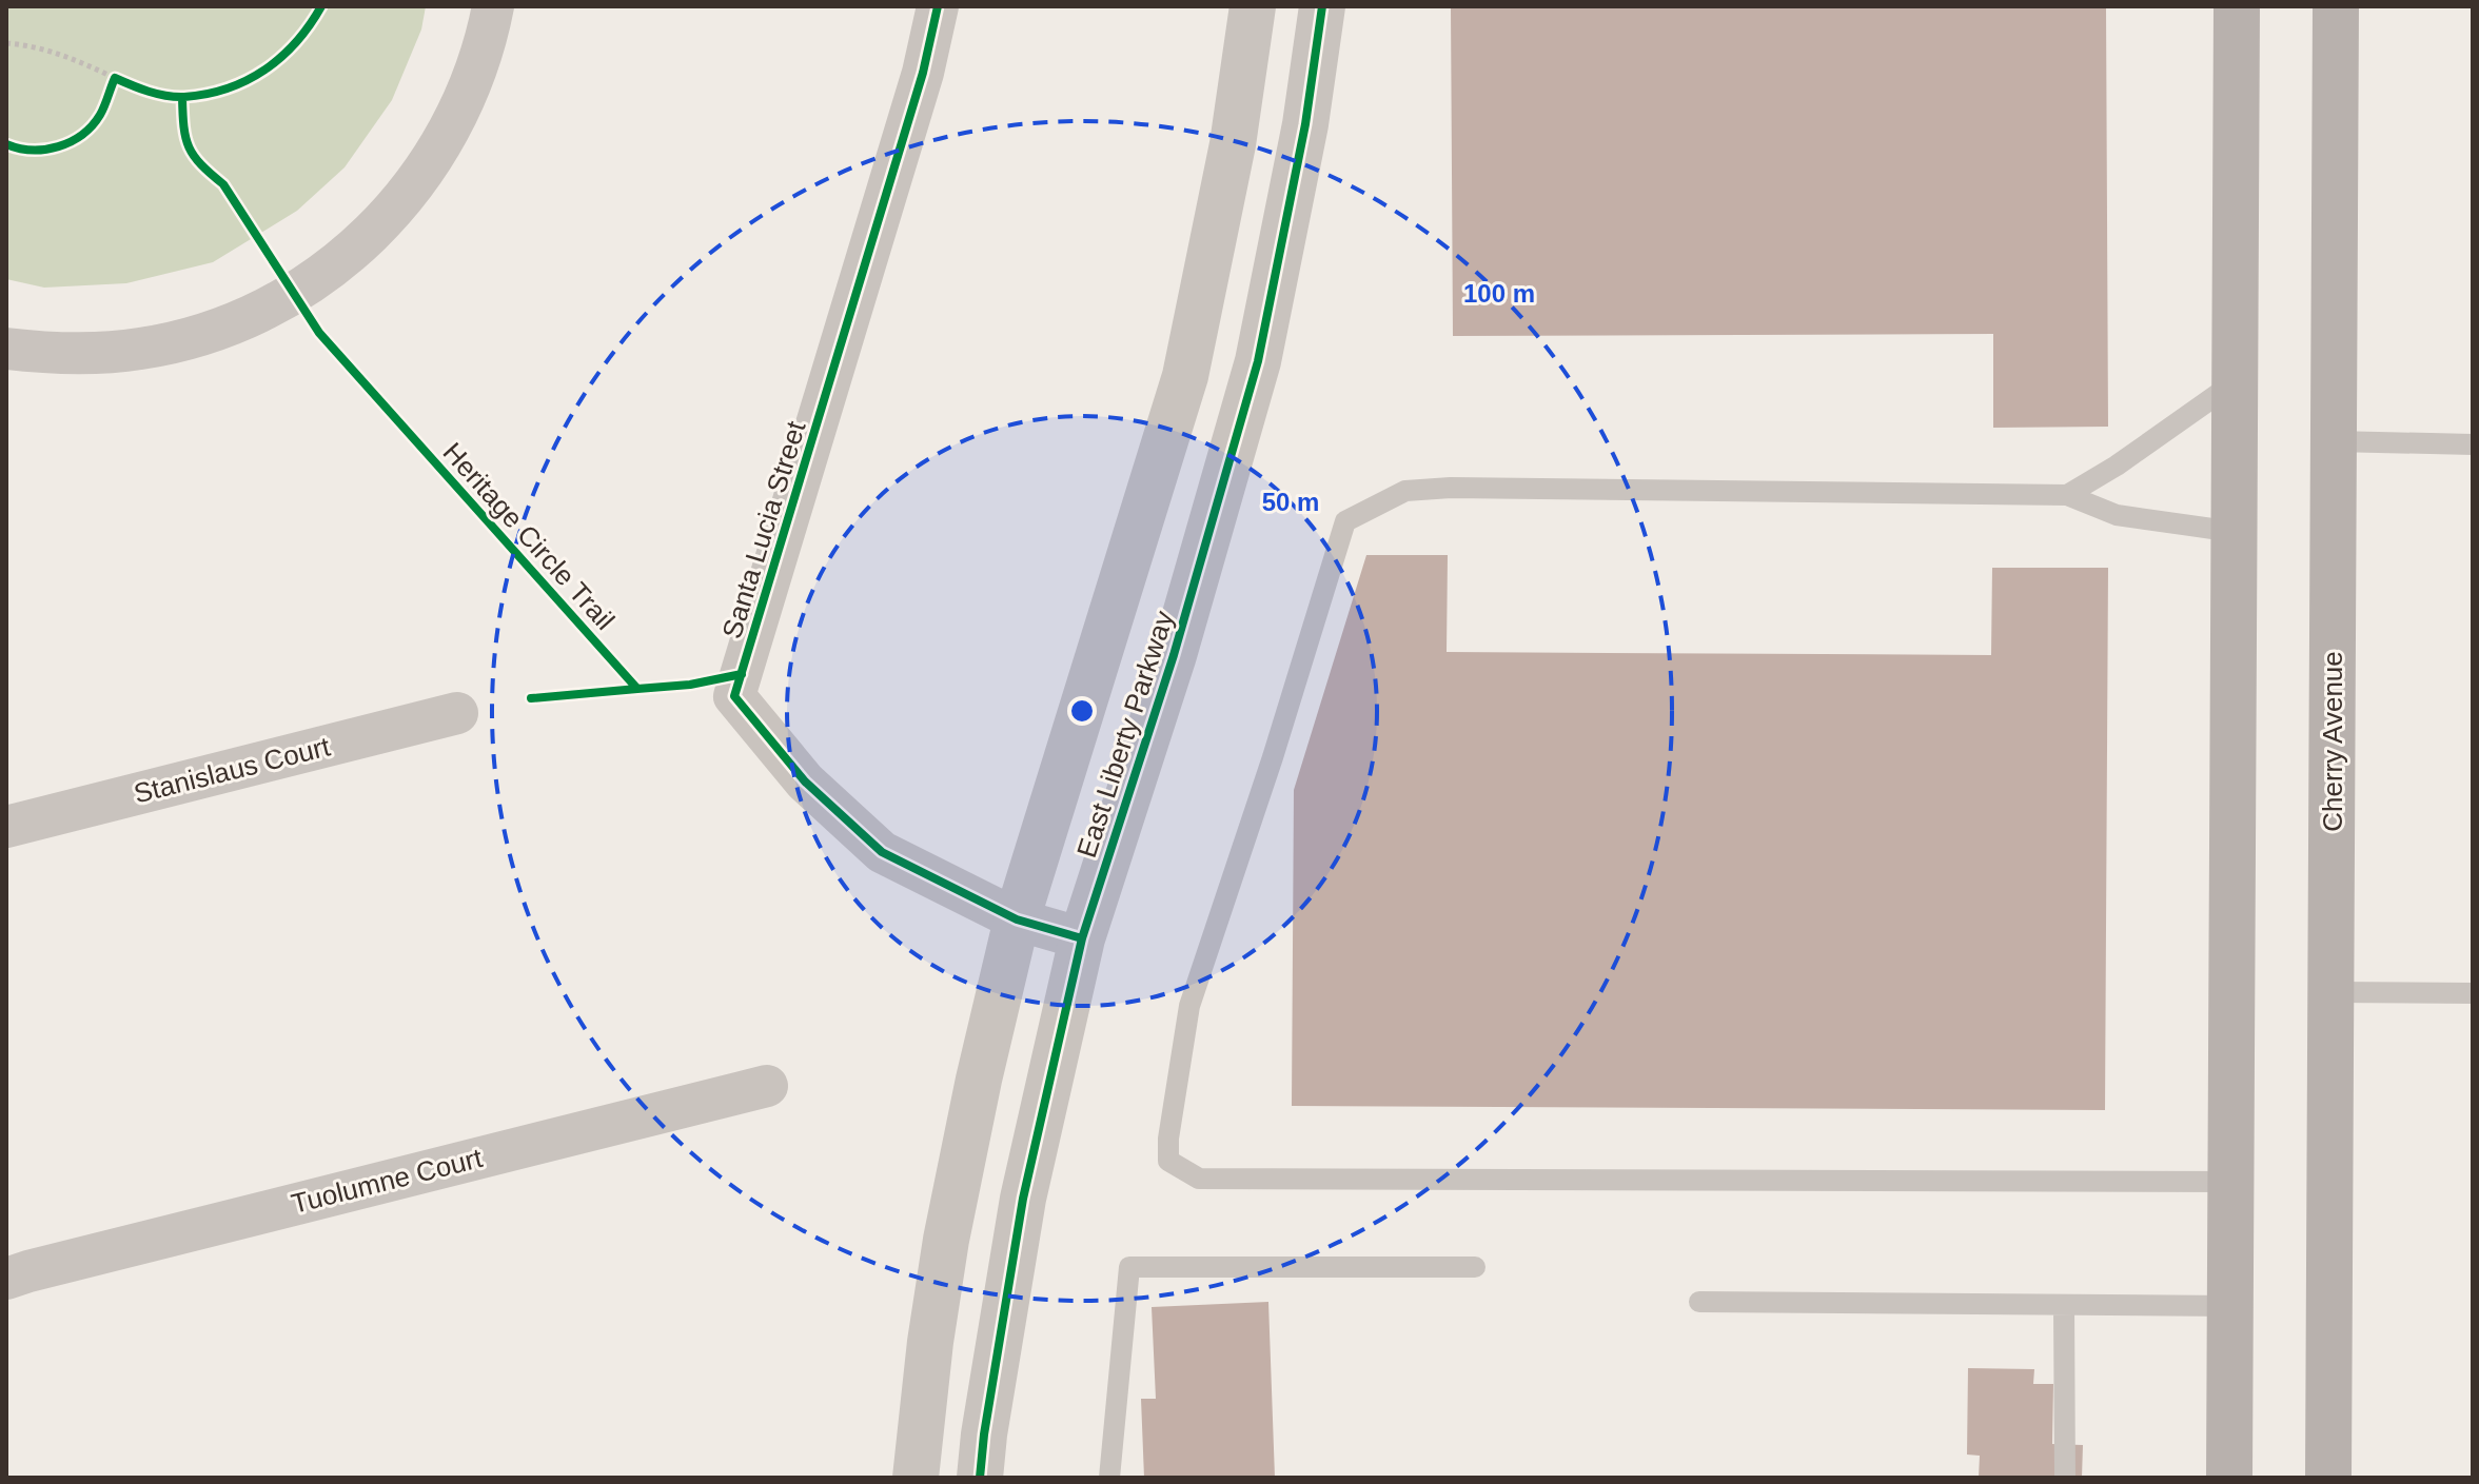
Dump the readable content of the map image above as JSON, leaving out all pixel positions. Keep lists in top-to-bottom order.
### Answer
{
  "streets": {
    "main road": ["Cherry Avenue"],
    "street": [
      "Santa Lucia Street",
      "East Liberty Parkway",
      "Stanislaus Court",
      "Tuolumne Court"
    ],
    "cycle path": ["Heritage Circle Trail"]
  },
  "crossings": [
    ["Santa Lucia Street", "East Liberty Parkway"]
  ],
  "rings": ["100 m", "50 m"]
}
